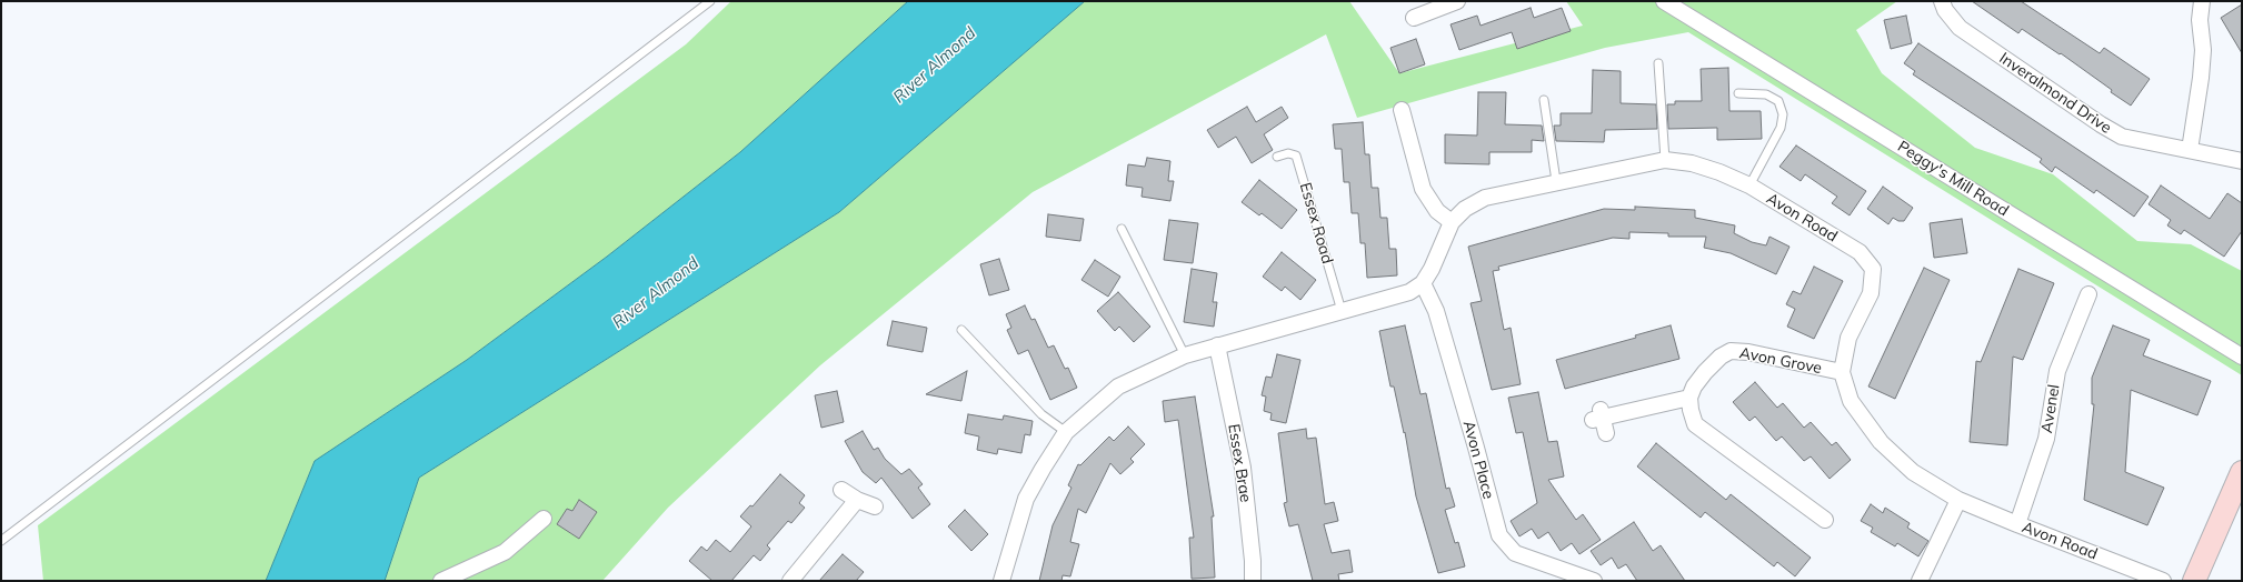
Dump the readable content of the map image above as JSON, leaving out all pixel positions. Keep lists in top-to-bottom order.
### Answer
{
  "streets": {
    "street": [
      "Inveralmond Drive",
      "Peggy's Mill Road",
      "Avon Road",
      "Avon Grove",
      "Avenel",
      "Avon Place",
      "Essex Brae"
    ],
    "lane": ["Essex Road"]
  },
  "crossings": [
    ["Avon Road", "Avon Grove"],
    ["Avon Road", "Avenel"],
    ["Avon Road", "Avon Place"]
  ],
  "water": ["River Almond"]
}
